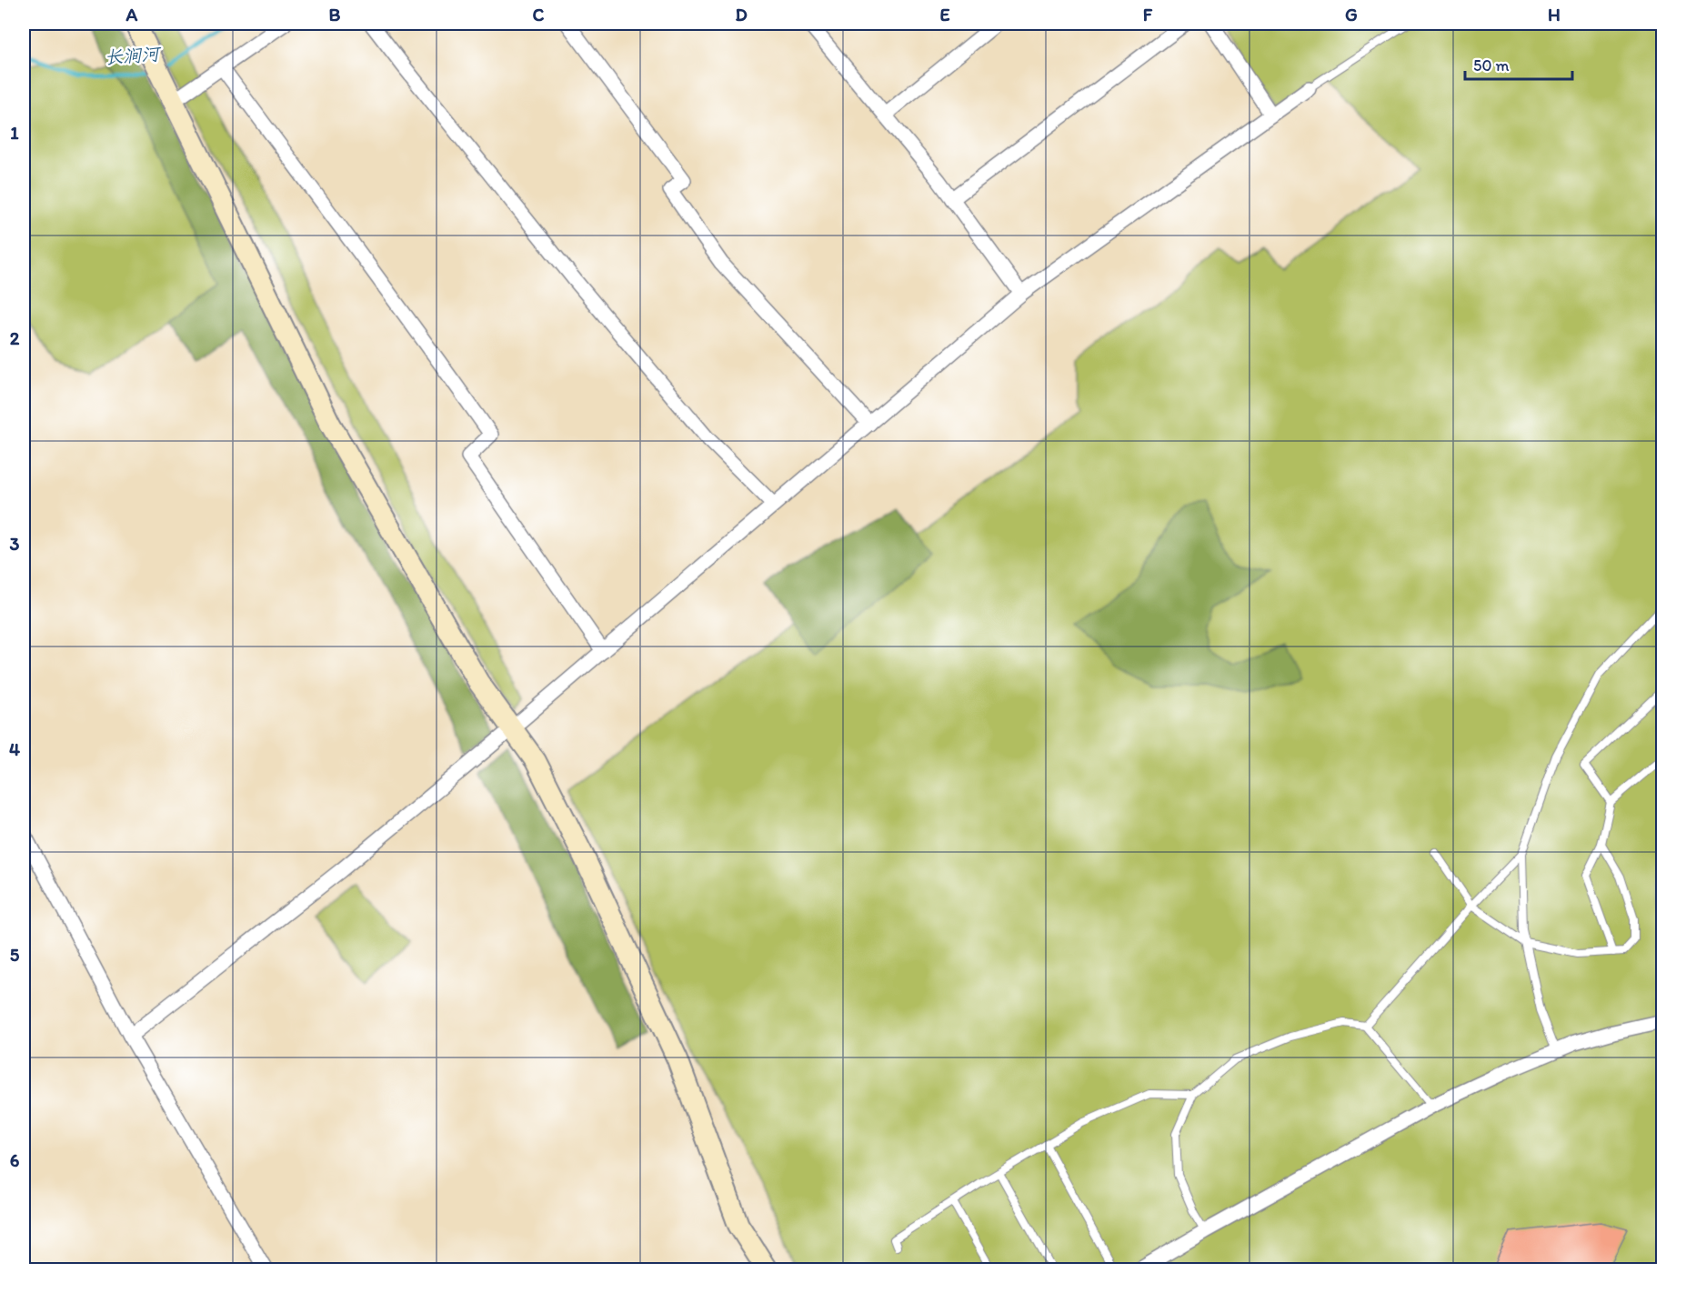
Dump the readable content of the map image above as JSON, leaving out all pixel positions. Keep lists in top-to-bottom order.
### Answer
{
  "water": ["长涧河"],
  "scale_bar": "50 m",
  "grid": {
    "columns": [
      "A",
      "B",
      "C",
      "D",
      "E",
      "F",
      "G",
      "H"
    ],
    "rows": [
      "1",
      "2",
      "3",
      "4",
      "5",
      "6"
    ]
  }
}
